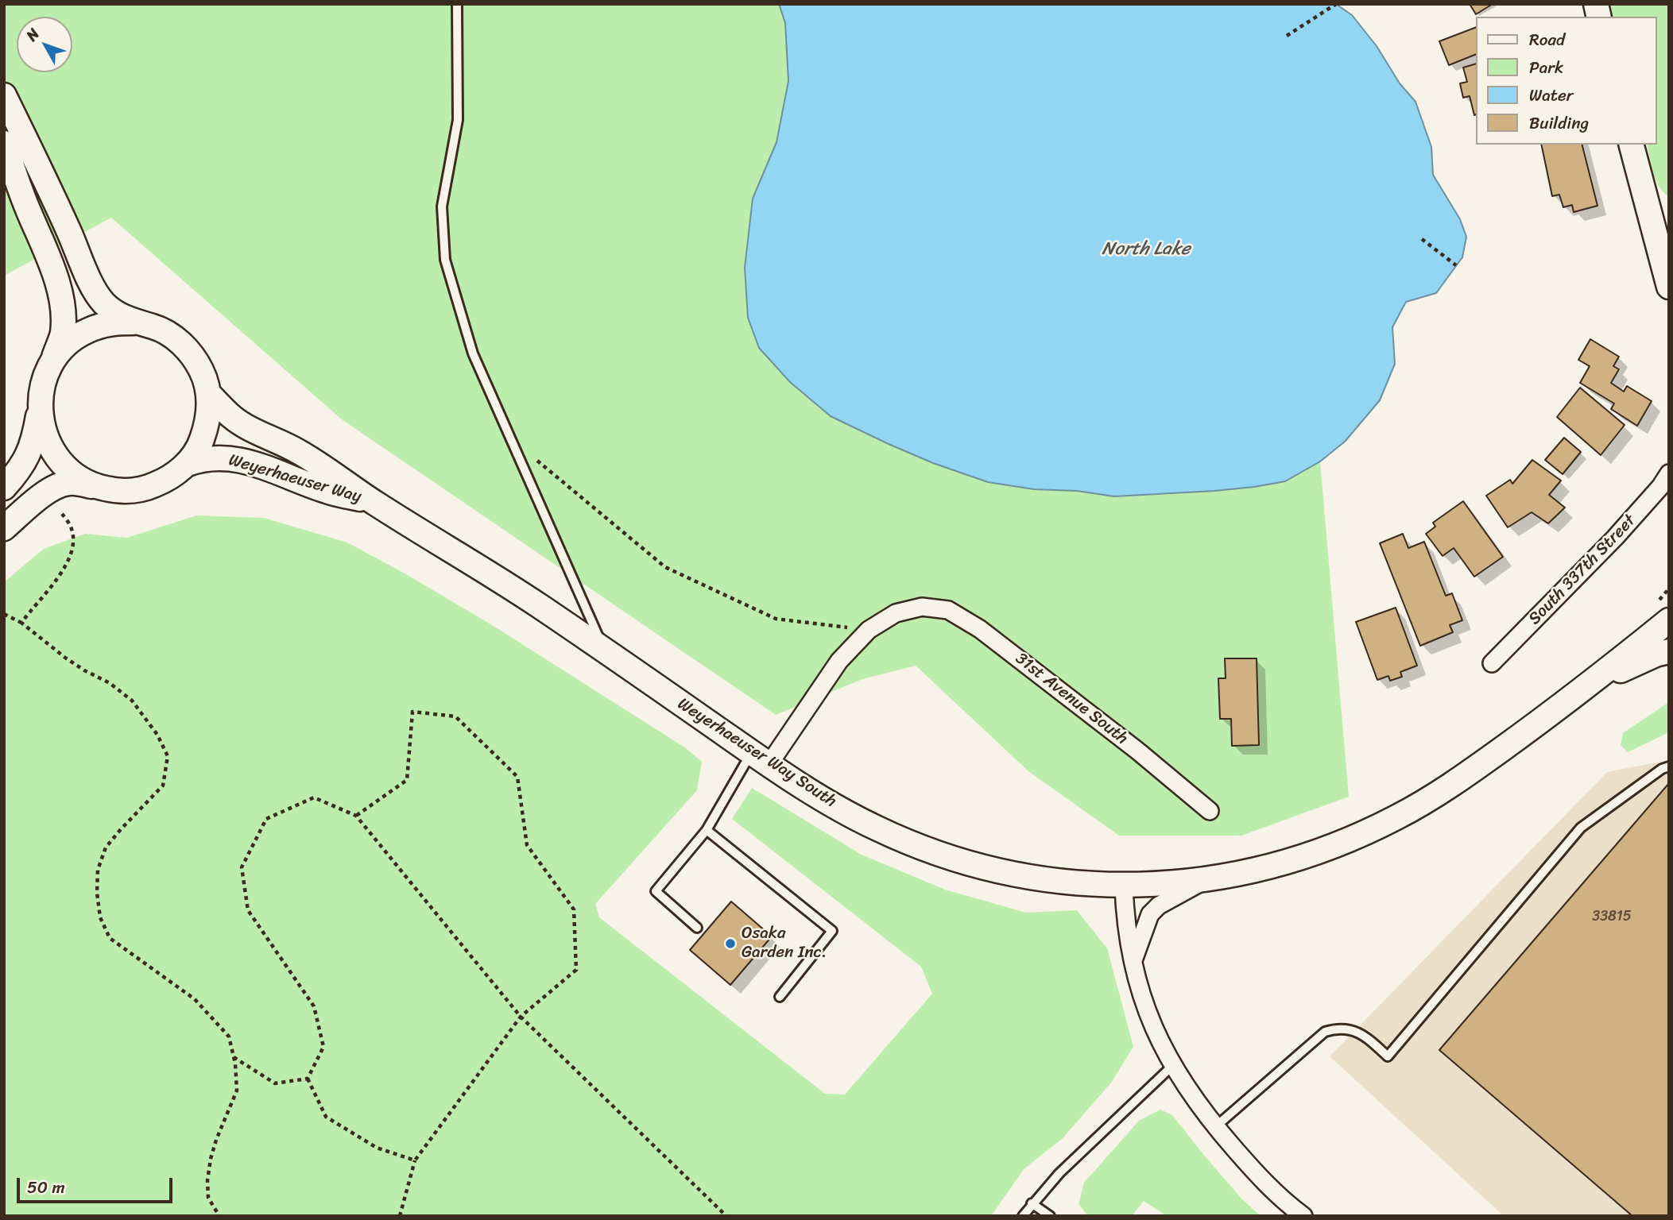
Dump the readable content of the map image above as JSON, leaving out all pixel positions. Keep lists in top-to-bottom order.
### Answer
{
  "streets": {
    "street": [
      "Weyerhaeuser Way",
      "South 337th Street",
      "31st Avenue South",
      "Weyerhaeuser Way South"
    ]
  },
  "crossings": [
    ["Weyerhaeuser Way", "Weyerhaeuser Way South"]
  ],
  "water": ["North Lake"],
  "places": ["Osaka Garden Inc."],
  "house_numbers": ["33815"],
  "legend": [
    "Road",
    "Park",
    "Water",
    "Building"
  ],
  "scale_bar": "50 m",
  "north": "top left"
}
